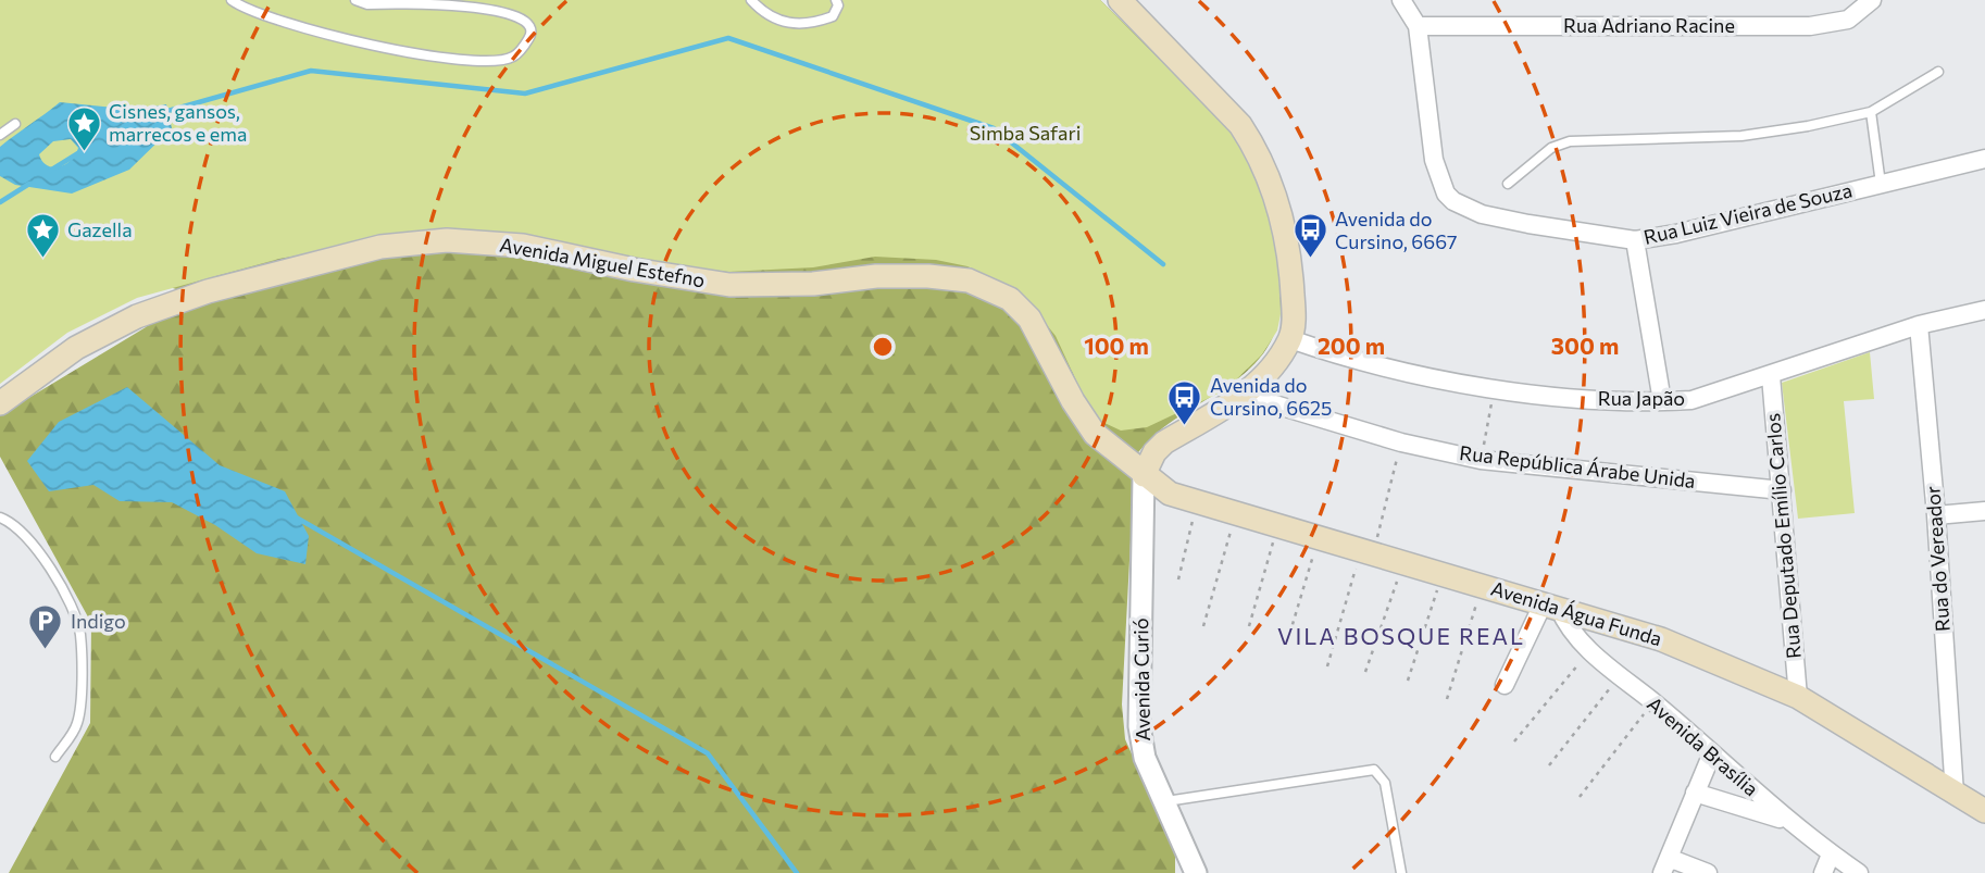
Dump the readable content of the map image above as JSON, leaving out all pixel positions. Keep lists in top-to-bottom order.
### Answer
{
  "streets": {
    "main road": ["Avenida Miguel Estefno", "Avenida Água Funda"],
    "street": [
      "Rua Adriano Racine",
      "Rua Luiz Vieira de Souza",
      "Rua Japão",
      "Rua República Árabe Unida",
      "Rua Deputado Emílio Carlos",
      "Rua do Vereador",
      "Avenida Curió",
      "Avenida Brasília"
    ]
  },
  "crossings": [
    ["Rua Adriano Racine", "Rua Luiz Vieira de Souza"],
    ["Avenida Miguel Estefno", "Avenida Água Funda"],
    ["Avenida Miguel Estefno", "Avenida Curió"],
    ["Rua Japão", "Rua Deputado Emílio Carlos"],
    ["Rua Japão", "Rua do Vereador"],
    ["Rua República Árabe Unida", "Rua Deputado Emílio Carlos"],
    ["Rua Deputado Emílio Carlos", "Avenida Água Funda"],
    ["Rua do Vereador", "Avenida Água Funda"],
    ["Avenida Água Funda", "Avenida Curió"],
    ["Avenida Água Funda", "Avenida Brasília"]
  ],
  "districts": ["VILA BOSQUE REAL"],
  "parks": ["Simba Safari"],
  "places": {
    "place": ["Cisnes, gansos, marrecos e ema", "Gazella"],
    "bus stop": ["Avenida do Cursino, 6667", "Avenida do Cursino, 6625"],
    "parking": ["Indigo"]
  },
  "rings": ["100 m", "200 m", "300 m"]
}
